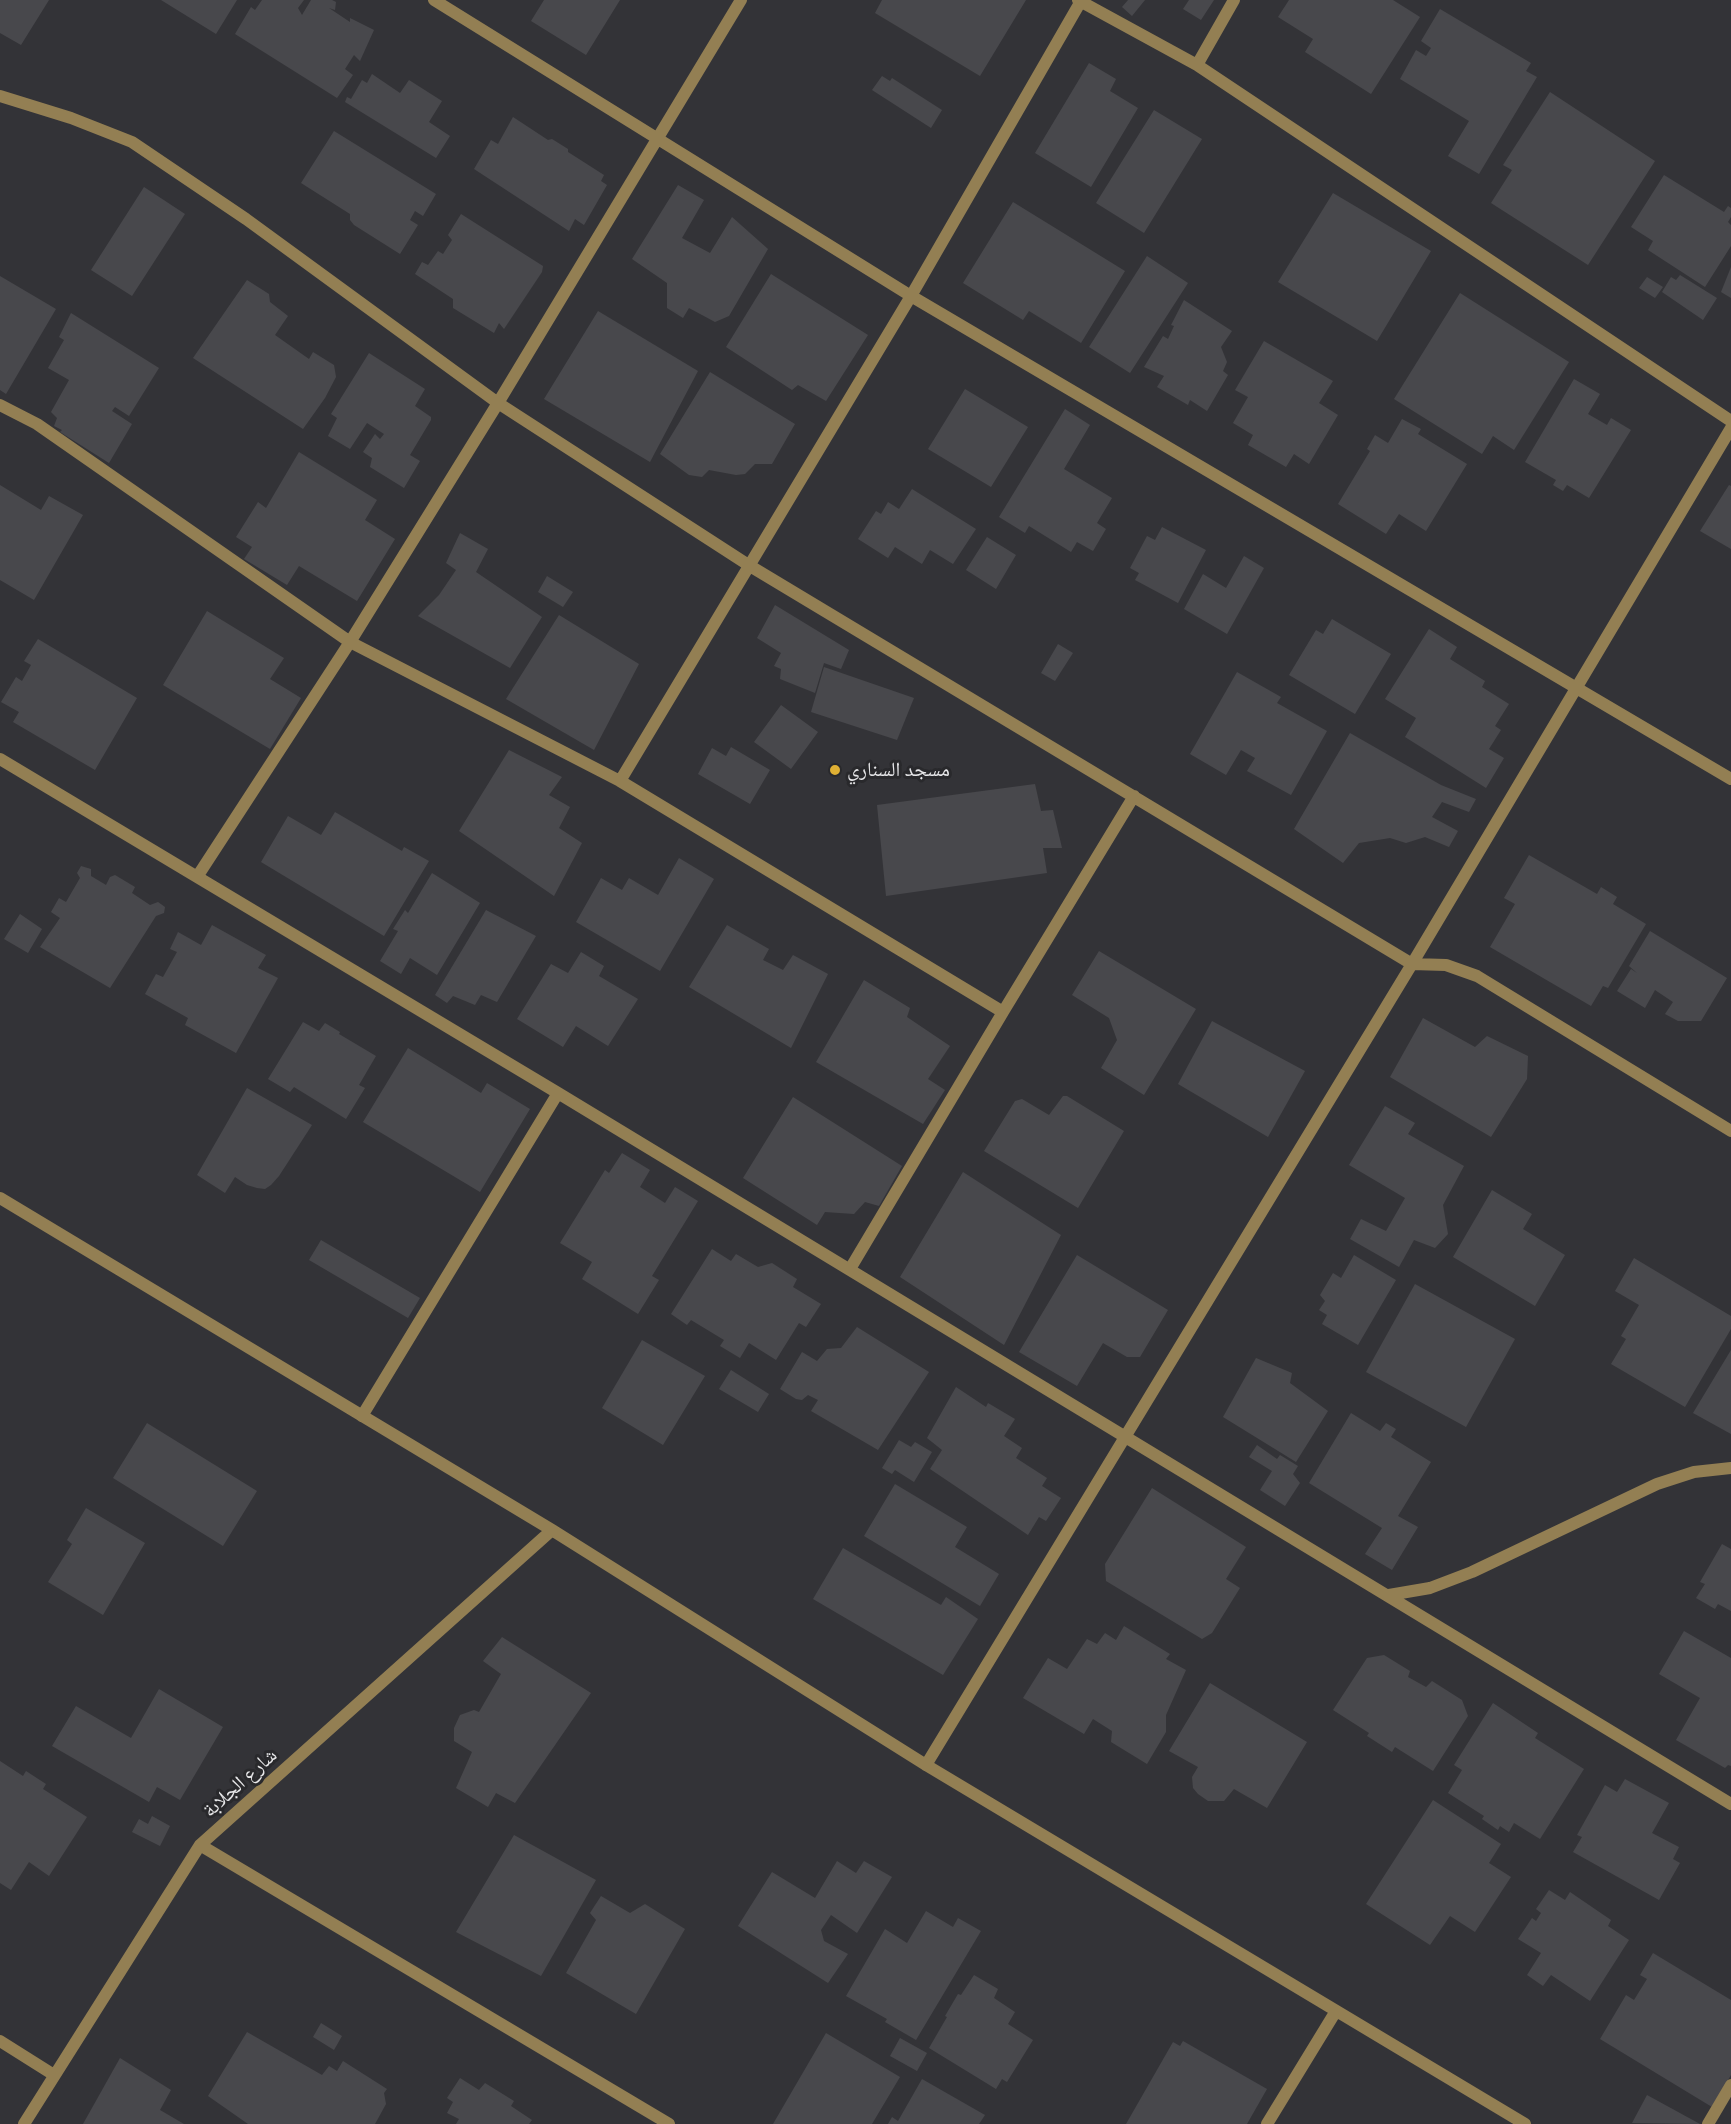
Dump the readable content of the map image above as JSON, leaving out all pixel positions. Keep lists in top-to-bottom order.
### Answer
{
  "streets": {
    "street": ["شارع الجلابة"]
  },
  "places": ["مسجد السناري"]
}
